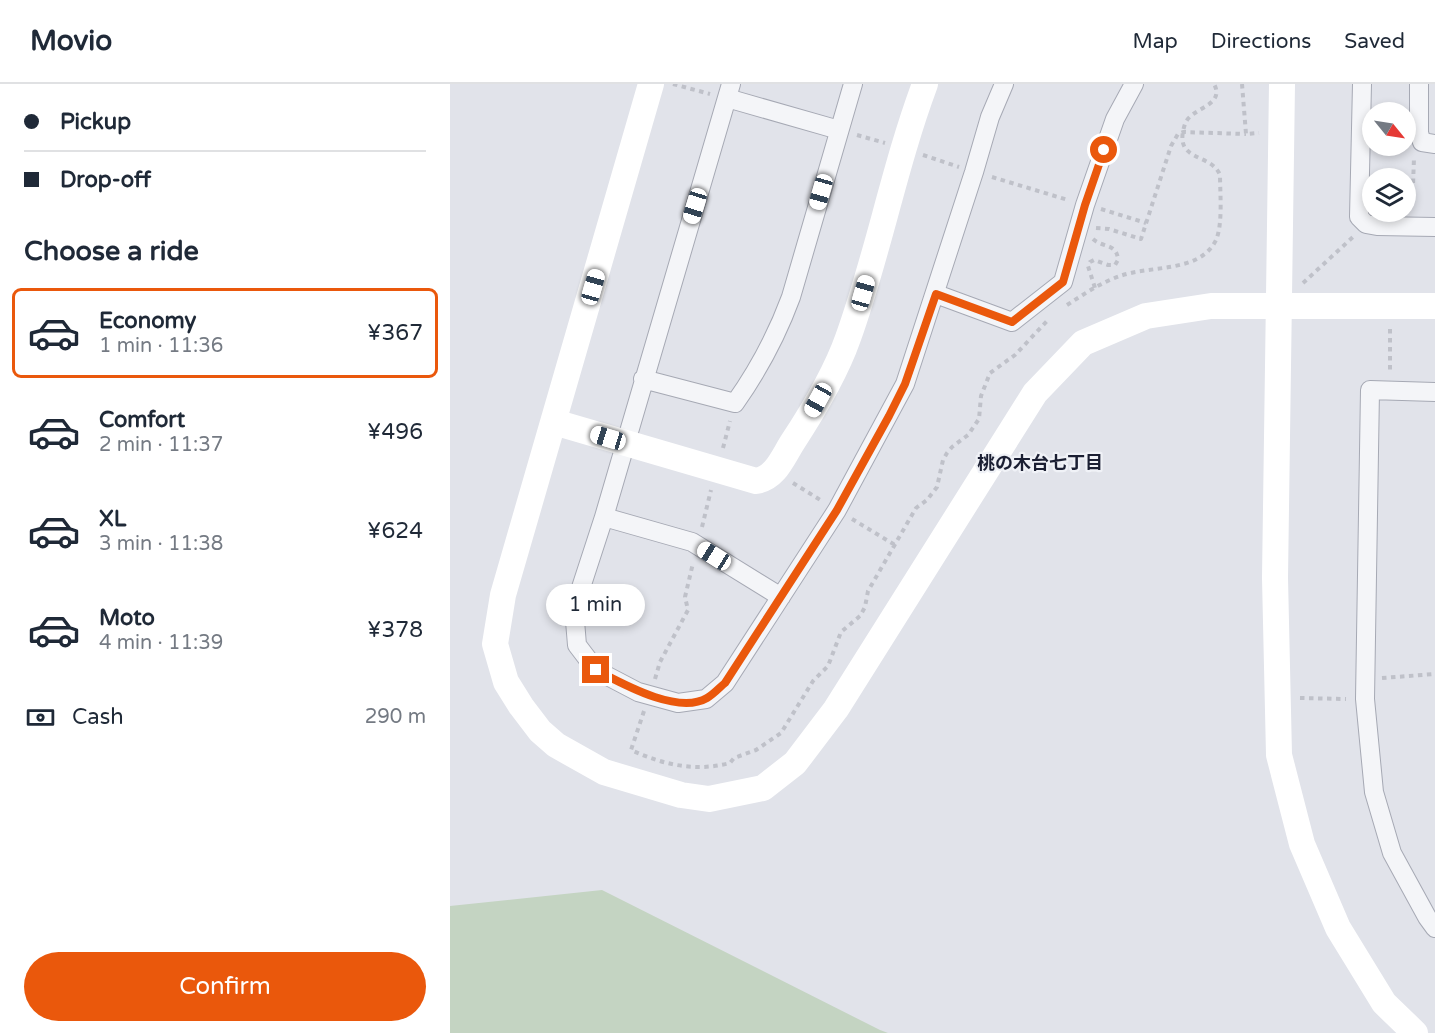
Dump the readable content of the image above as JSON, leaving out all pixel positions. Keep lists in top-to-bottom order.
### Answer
{
  "districts": ["桃の木台七丁目"],
  "north": "bottom right",
  "page": {
    "header": "Movio",
    "nav": ["Map", "Directions", "Saved"],
    "banner": ["Pickup", "Drop-off"],
    "heading": "Choose a ride",
    "list": [
      {
        "name": "Economy",
        "note": "1 min · 11:36",
        "value": "¥367"
      },
      {
        "name": "Comfort",
        "note": "2 min · 11:37",
        "value": "¥496"
      },
      {
        "name": "XL",
        "note": "3 min · 11:38",
        "value": "¥624"
      },
      {
        "name": "Moto",
        "note": "4 min · 11:39",
        "value": "¥378"
      }
    ],
    "bubble": "1 min",
    "pay": ["Cash", "290 m"],
    "buttons": "Confirm"
  }
}
